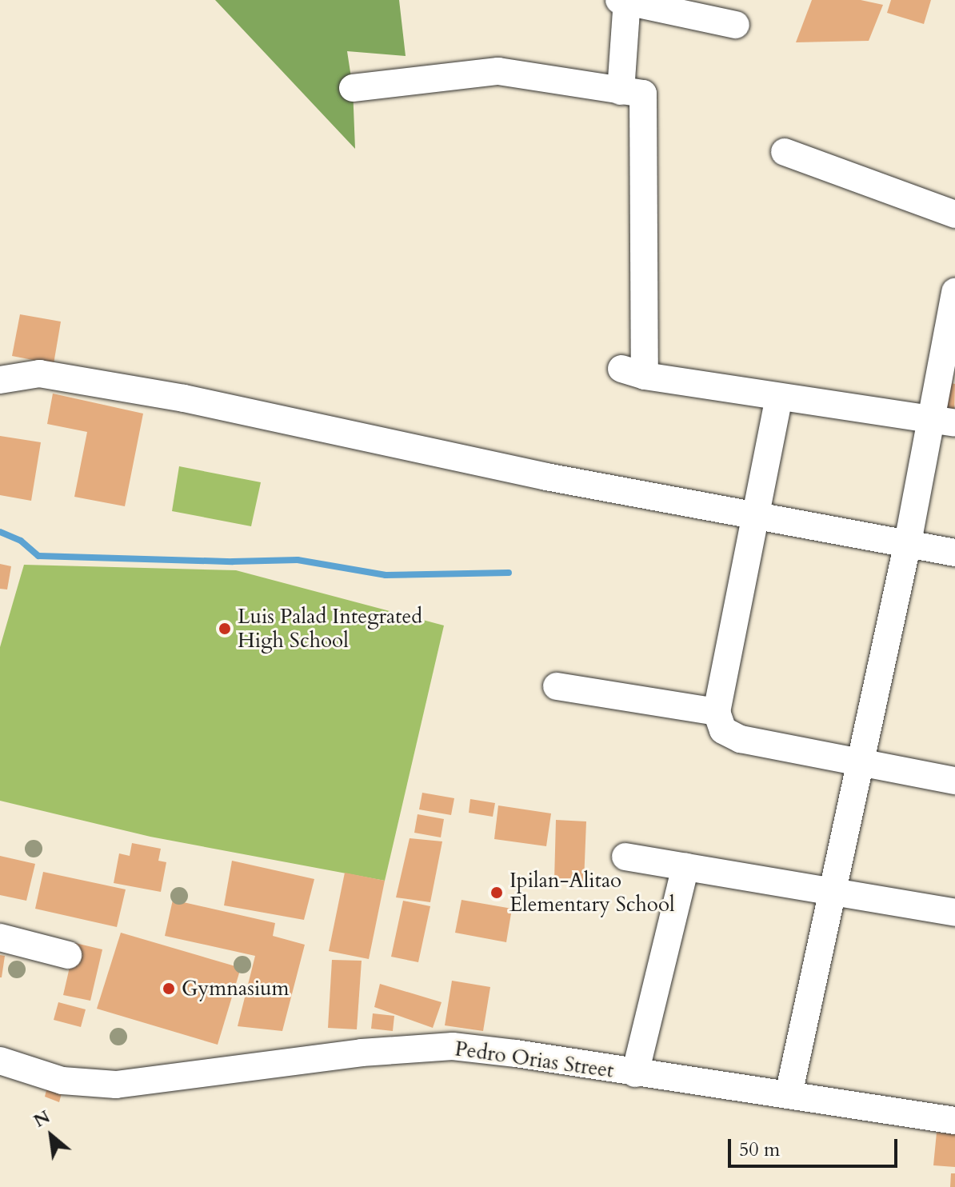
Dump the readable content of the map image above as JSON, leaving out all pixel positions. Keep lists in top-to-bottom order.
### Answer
{
  "streets": {
    "street": ["Pedro Orias Street"]
  },
  "places": ["Luis Palad Integrated High School", "Ipilan-Alitao Elementary School", "Gymnasium"],
  "scale_bar": "50 m",
  "north": "top left"
}
